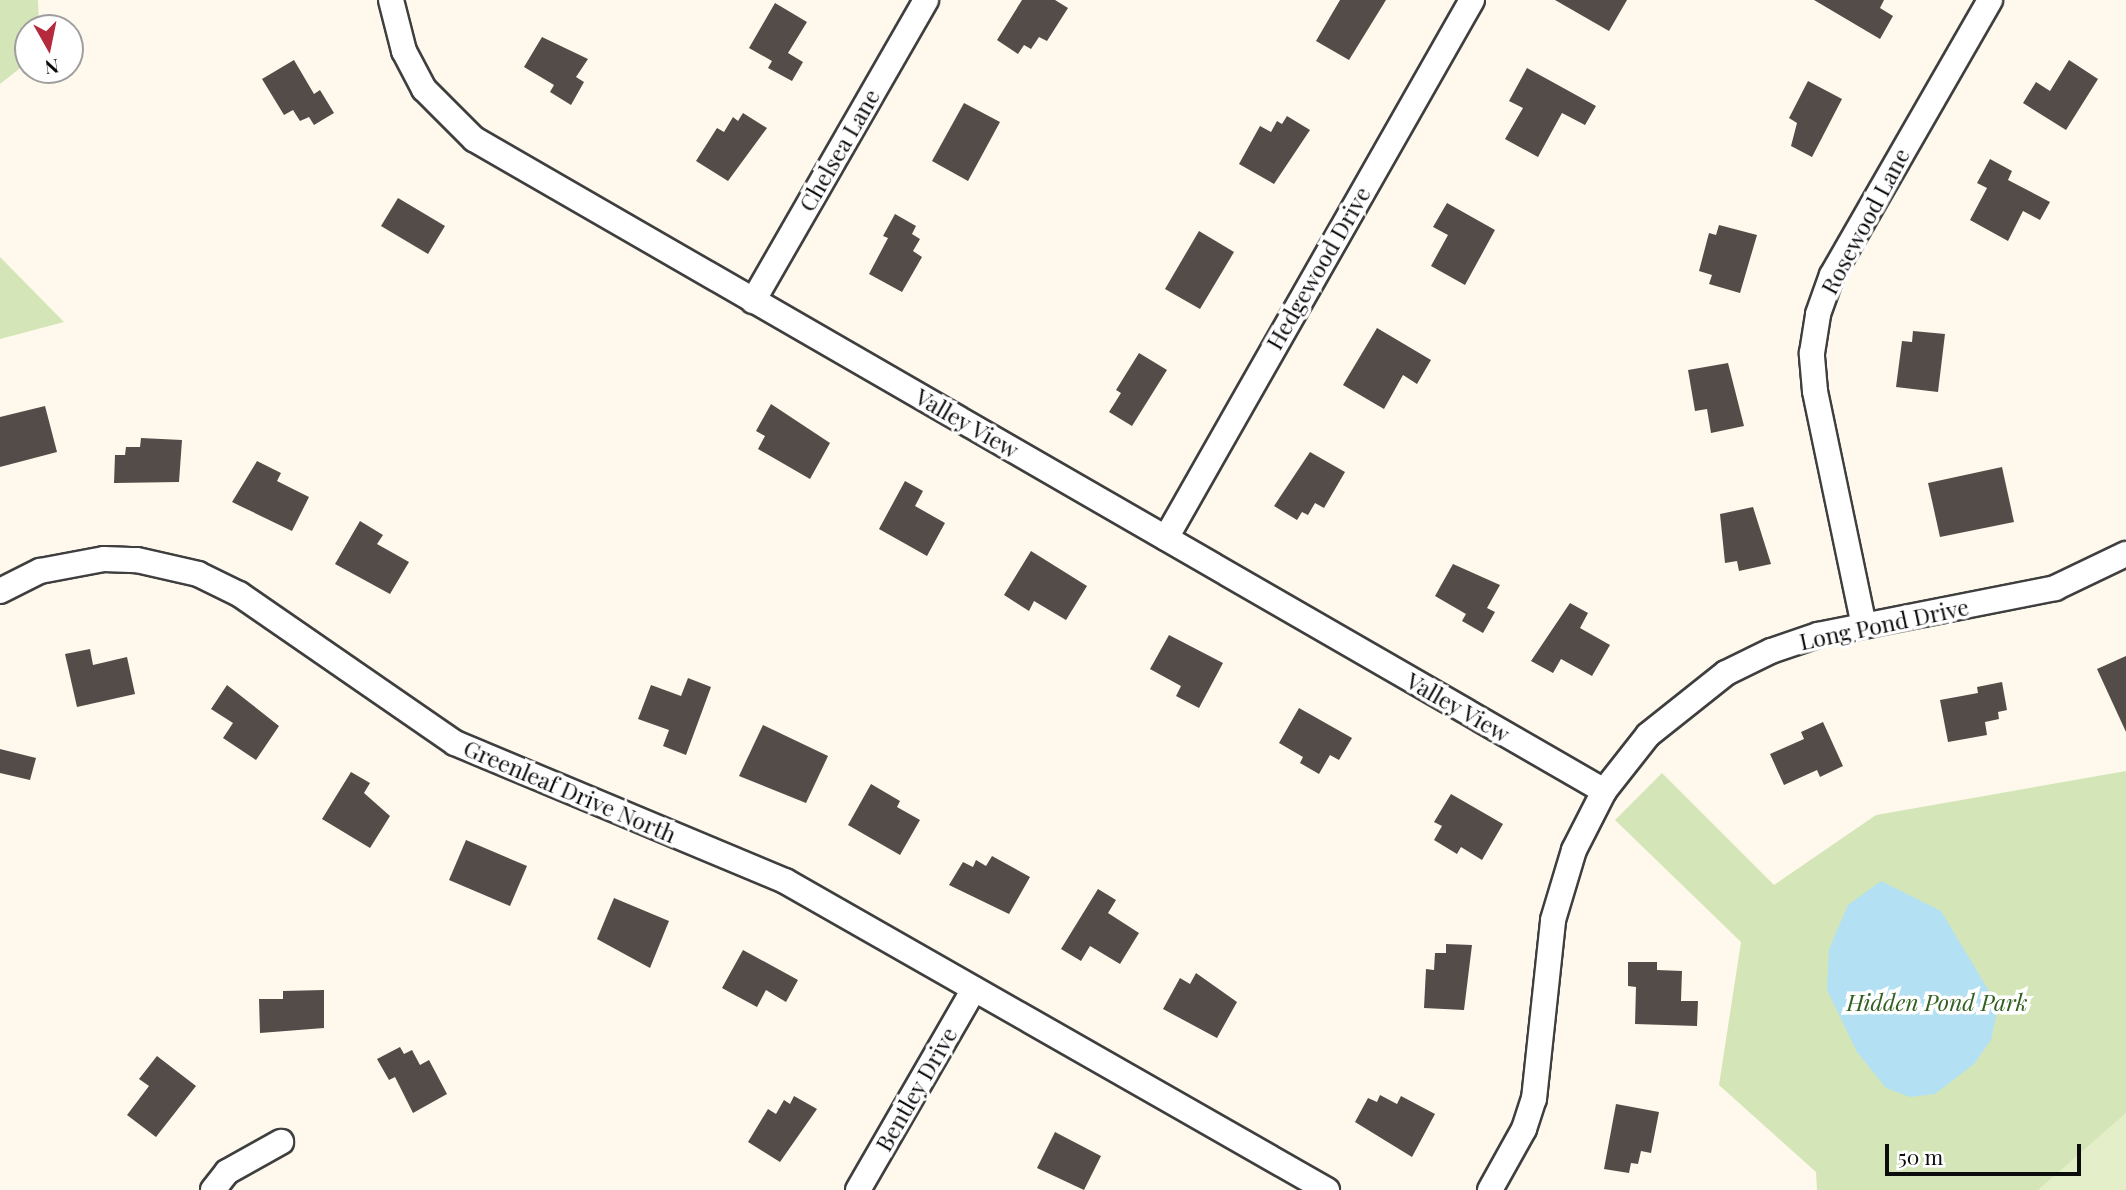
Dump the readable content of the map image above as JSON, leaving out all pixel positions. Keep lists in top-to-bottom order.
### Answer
{
  "streets": {
    "street": [
      "Chelsea Lane",
      "Rosewood Lane",
      "Hedgewood Drive",
      "Valley View",
      "Long Pond Drive",
      "Greenleaf Drive North",
      "Bentley Drive"
    ]
  },
  "crossings": [
    ["Chelsea Lane", "Valley View"],
    ["Rosewood Lane", "Long Pond Drive"],
    ["Hedgewood Drive", "Valley View"],
    ["Valley View", "Long Pond Drive"],
    ["Greenleaf Drive North", "Bentley Drive"]
  ],
  "parks": ["Hidden Pond Park"],
  "scale_bar": "50 m",
  "north": "bottom"
}
